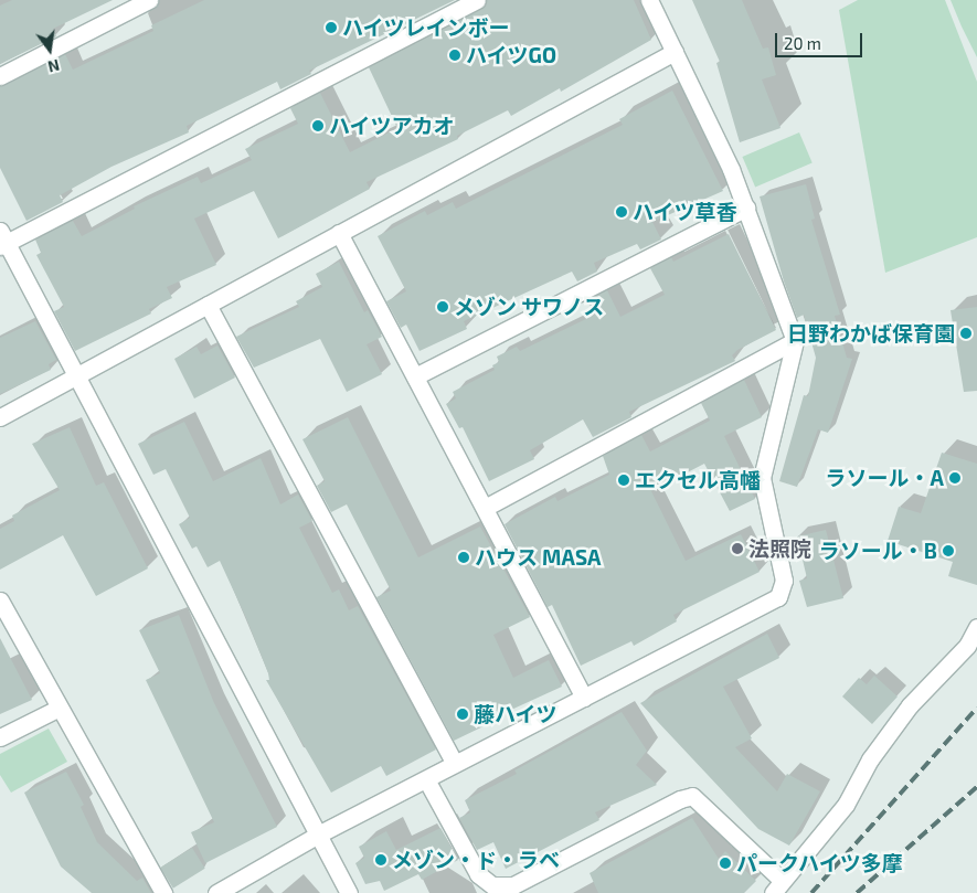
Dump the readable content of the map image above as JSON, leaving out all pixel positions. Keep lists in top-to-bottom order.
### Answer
{
  "places": [
    "ハイツレインボー",
    "ハイツGO",
    "ハイツアカオ",
    "ハイツ草香",
    "メゾン サワノス",
    "日野わかば保育園",
    "ラソール・A",
    "エクセル高幡",
    "法照院",
    "ラソール・B",
    "ハウス MASA",
    "藤ハイツ",
    "メゾン・ド・ラベ",
    "パークハイツ多摩"
  ],
  "scale_bar": "20 m",
  "north": "bottom"
}
